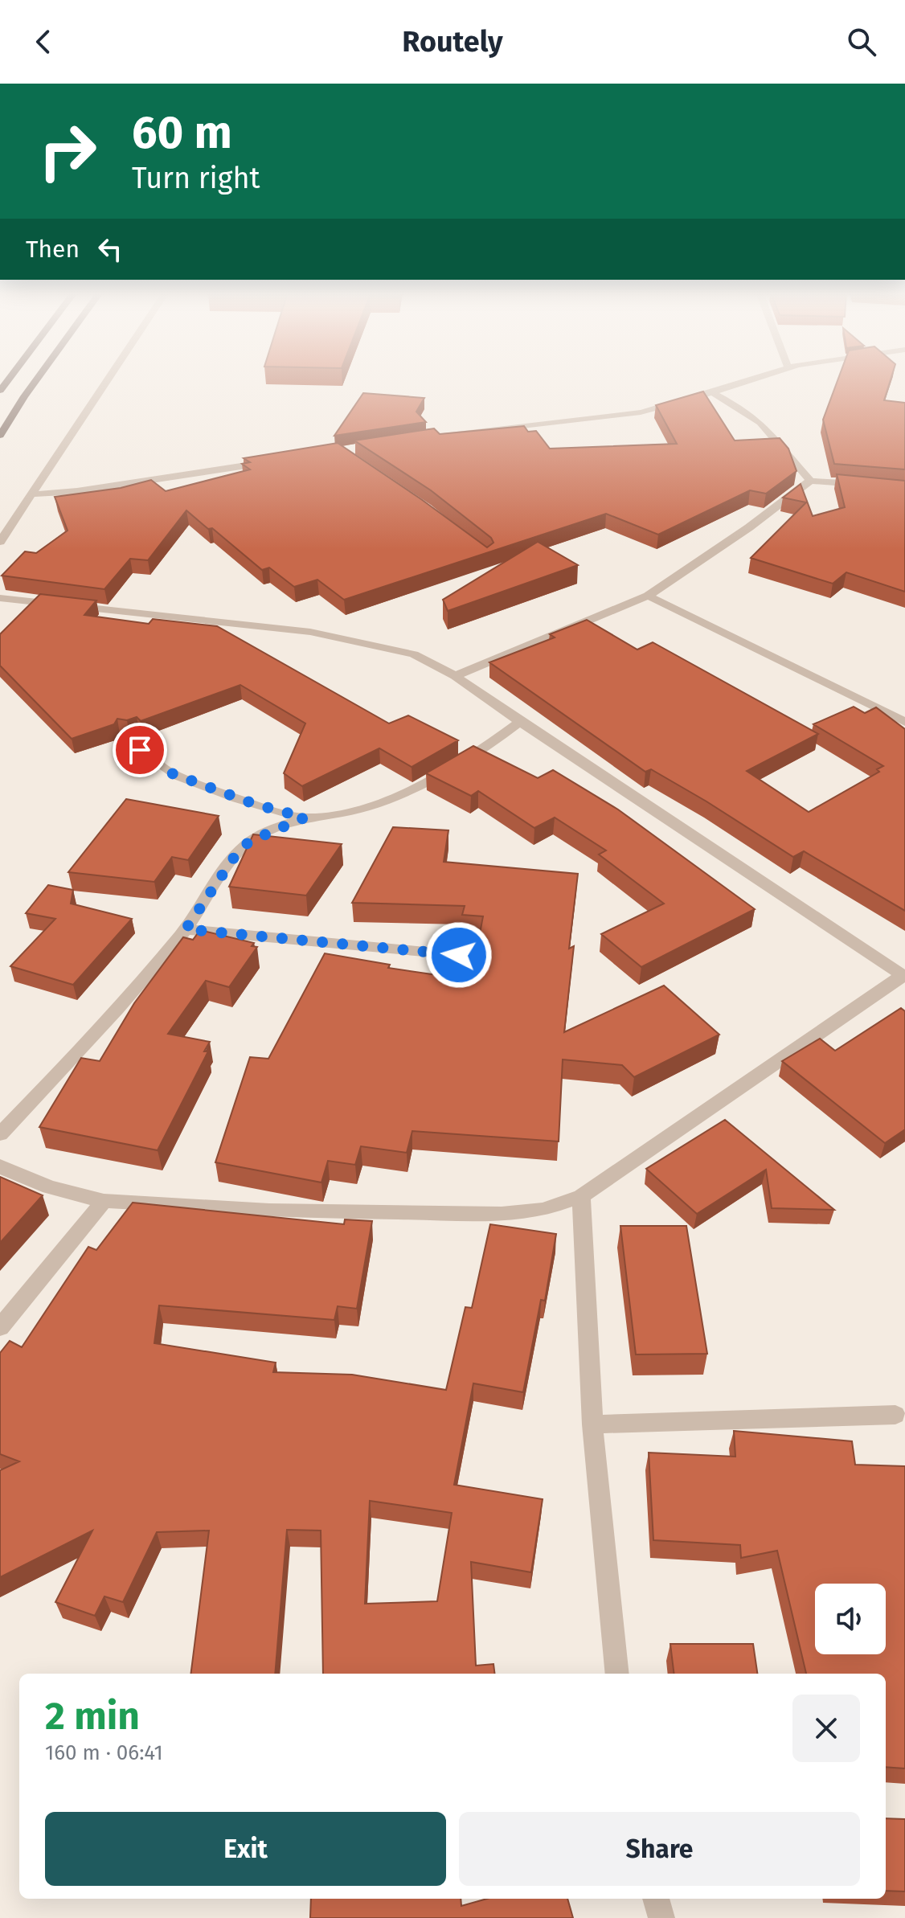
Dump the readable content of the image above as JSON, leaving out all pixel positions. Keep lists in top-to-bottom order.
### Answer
{
  "page": {
    "header": "Routely",
    "turn": ["60 m", "Turn right"],
    "then": "Then",
    "heading": ["2 min", "160 m · 06:41"],
    "buttons": ["Exit", "Share"]
  }
}
